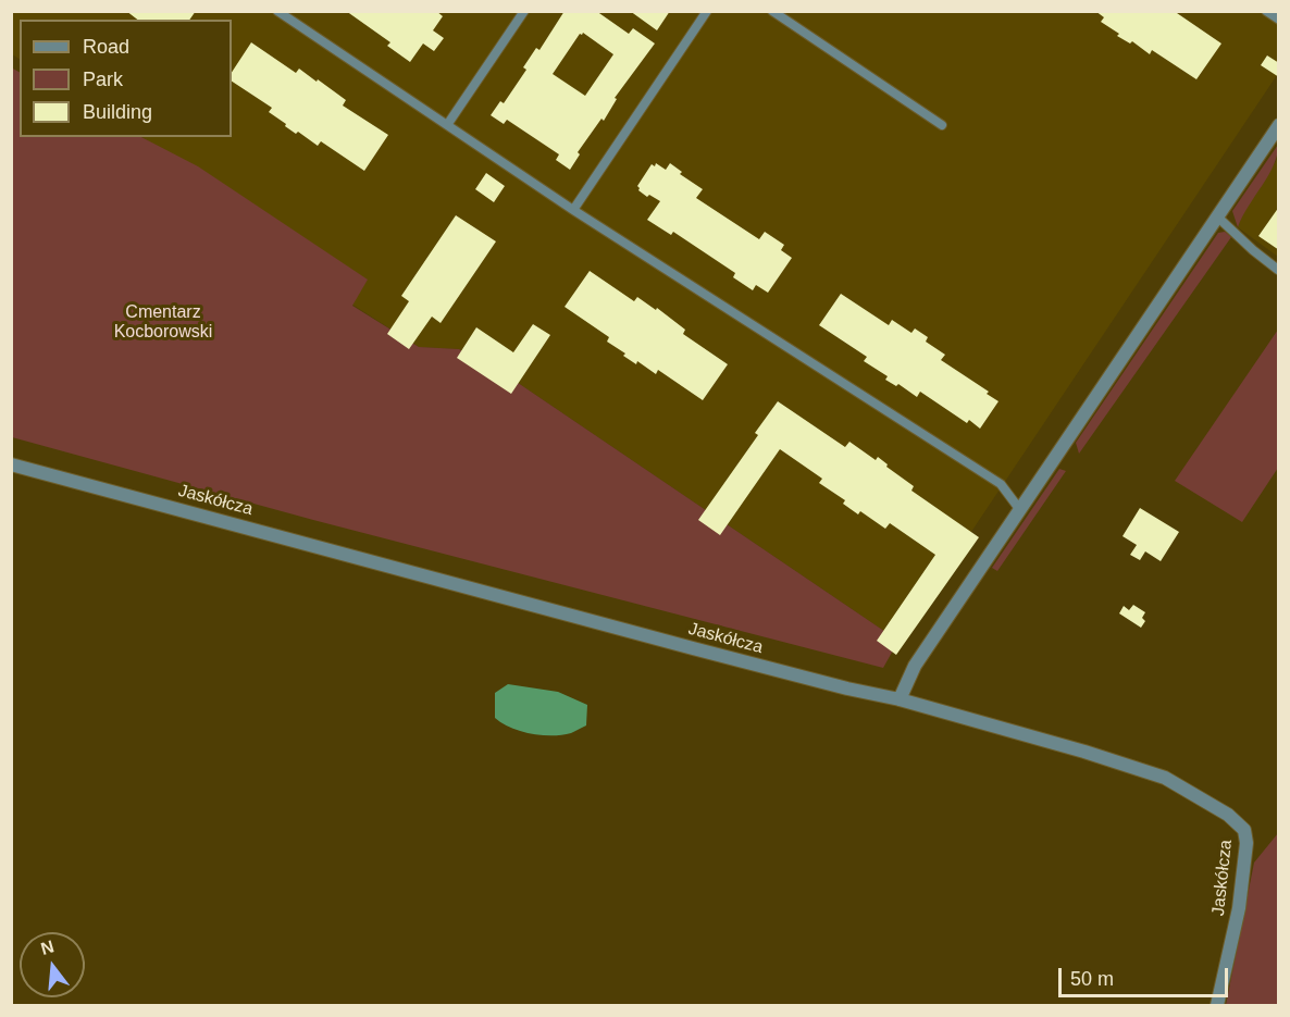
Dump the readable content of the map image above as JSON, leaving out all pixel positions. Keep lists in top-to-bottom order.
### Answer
{
  "streets": {
    "street": ["Jaskółcza"]
  },
  "parks": ["Cmentarz Kocborowski"],
  "legend": ["Road", "Park", "Building"],
  "scale_bar": "50 m",
  "north": "top"
}
